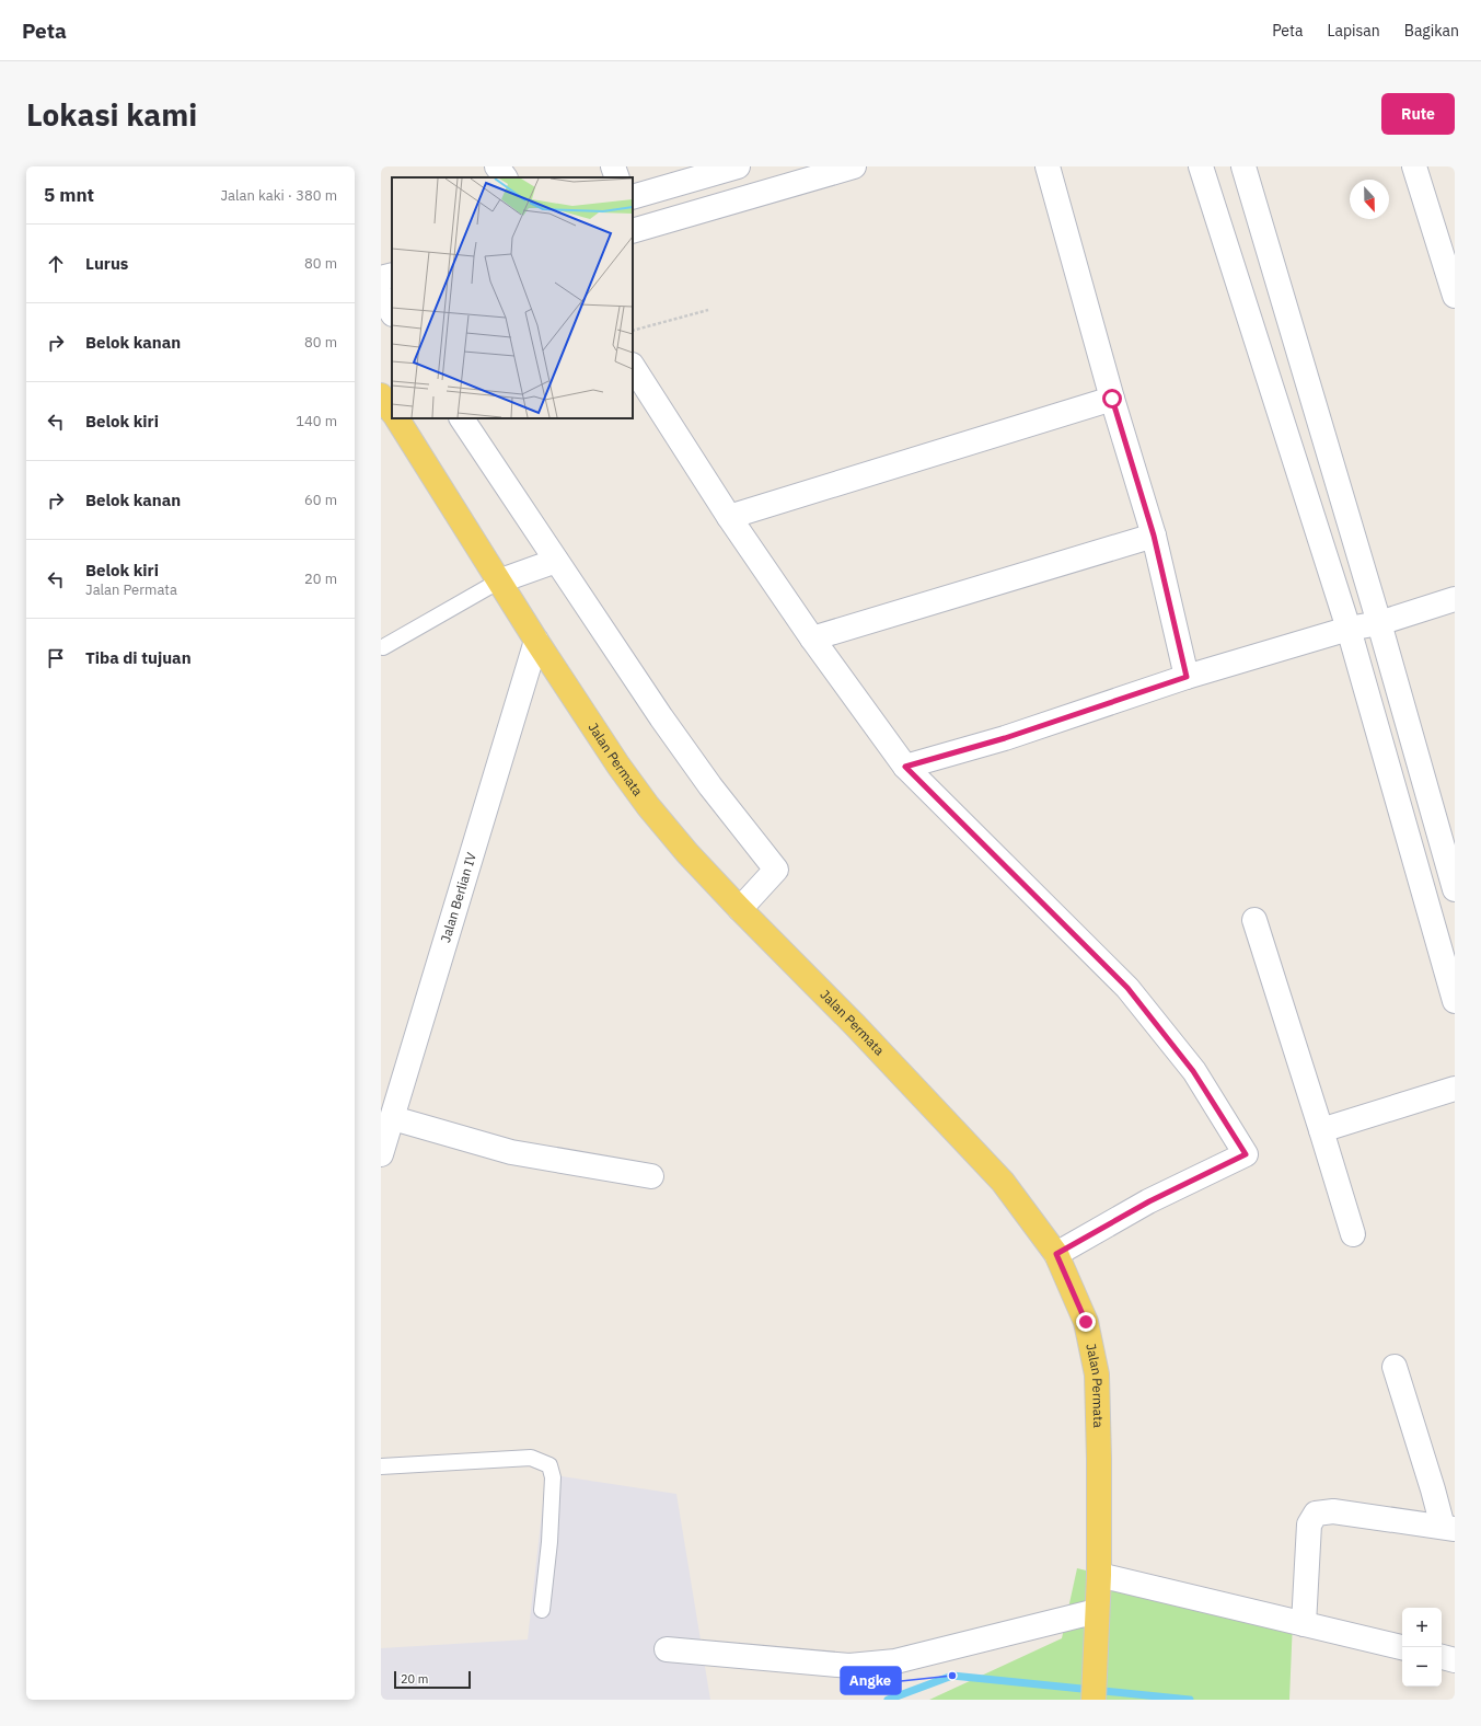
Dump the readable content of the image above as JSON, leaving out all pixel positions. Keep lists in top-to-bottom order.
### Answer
{
  "streets": {
    "main road": ["Jalan Permata"],
    "street": ["Jalan Berlian IV"]
  },
  "crossings": [
    ["Jalan Permata", "Jalan Berlian IV"]
  ],
  "places": ["Angke"],
  "scale_bar": "20 m",
  "north": "bottom",
  "page": {
    "header": "Peta",
    "nav": ["Peta", "Lapisan", "Bagikan"],
    "buttons": "Rute",
    "title": "Lokasi kami",
    "heading": ["5 mnt", "Jalan kaki · 380 m"],
    "list": [
      ["Lurus", "80 m"],
      ["Belok kanan", "80 m"],
      ["Belok kiri", "140 m"],
      ["Belok kanan", "60 m"],
      ["Belok kiri", "Jalan Permata", "20 m"],
      "Tiba di tujuan"
    ],
    "map_buttons": ["+", "−"],
    "scale": "20 m"
  }
}
